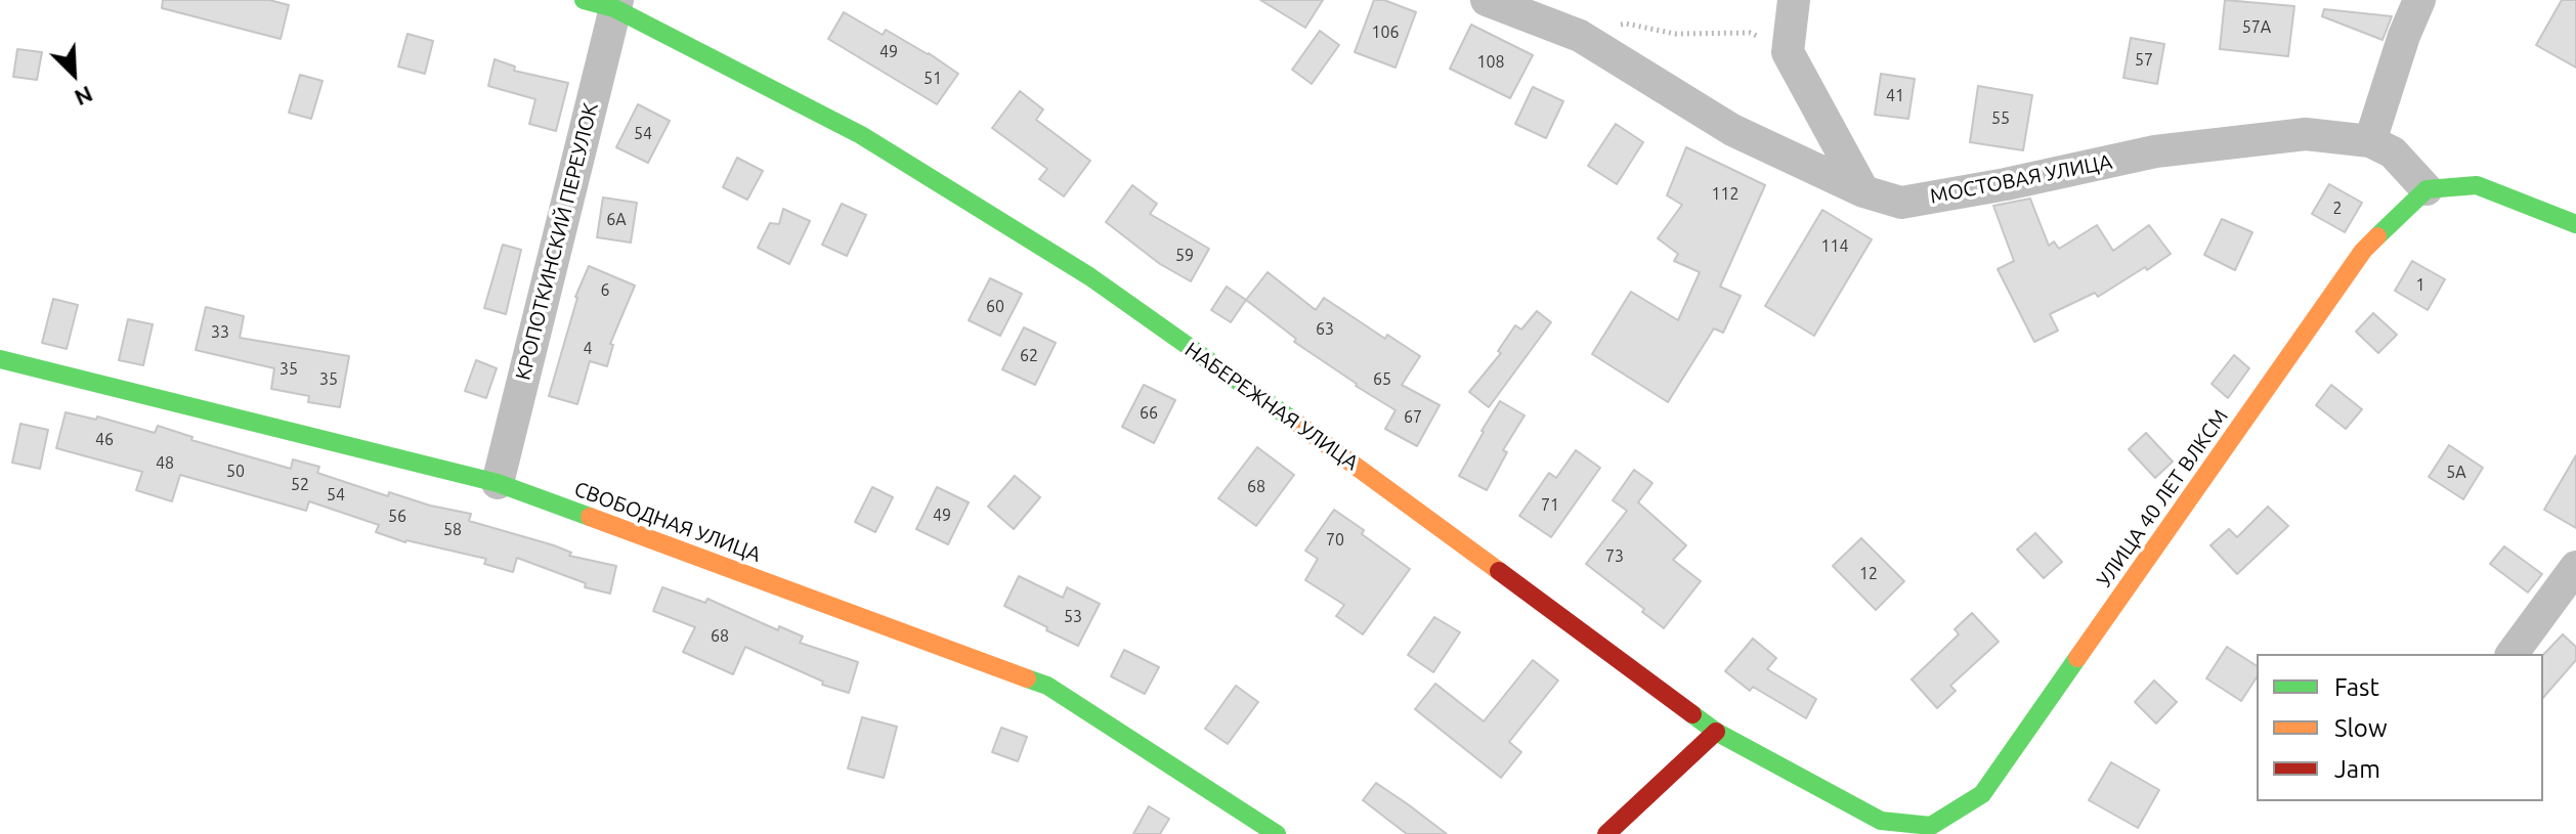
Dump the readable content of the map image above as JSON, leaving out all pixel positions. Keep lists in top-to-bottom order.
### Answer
{
  "streets": {
    "street": [
      "МОСТОВАЯ УЛИЦА",
      "КРОПОТКИНСКИЙ ПЕРЕУЛОК",
      "НАБЕРЕЖНАЯ УЛИЦА",
      "УЛИЦА 40 ЛЕТ ВЛКСМ",
      "СВОБОДНАЯ УЛИЦА"
    ]
  },
  "crossings": [
    ["МОСТОВАЯ УЛИЦА", "УЛИЦА 40 ЛЕТ ВЛКСМ"],
    ["КРОПОТКИНСКИЙ ПЕРЕУЛОК", "НАБЕРЕЖНАЯ УЛИЦА"],
    ["КРОПОТКИНСКИЙ ПЕРЕУЛОК", "СВОБОДНАЯ УЛИЦА"],
    ["НАБЕРЕЖНАЯ УЛИЦА", "УЛИЦА 40 ЛЕТ ВЛКСМ"]
  ],
  "house_numbers": [
    "57А",
    "106",
    "49",
    "57",
    "108",
    "51",
    "41",
    "55",
    "54",
    "112",
    "2",
    "6А",
    "114",
    "59",
    "1",
    "6",
    "60",
    "63",
    "33",
    "4",
    "62",
    "35",
    "35",
    "65",
    "66",
    "67",
    "46",
    "48",
    "50",
    "5А",
    "52",
    "68",
    "54",
    "71",
    "49",
    "56",
    "58",
    "70",
    "73",
    "12",
    "53",
    "68"
  ],
  "legend": ["Fast", "Slow", "Jam"],
  "north": "bottom right"
}
